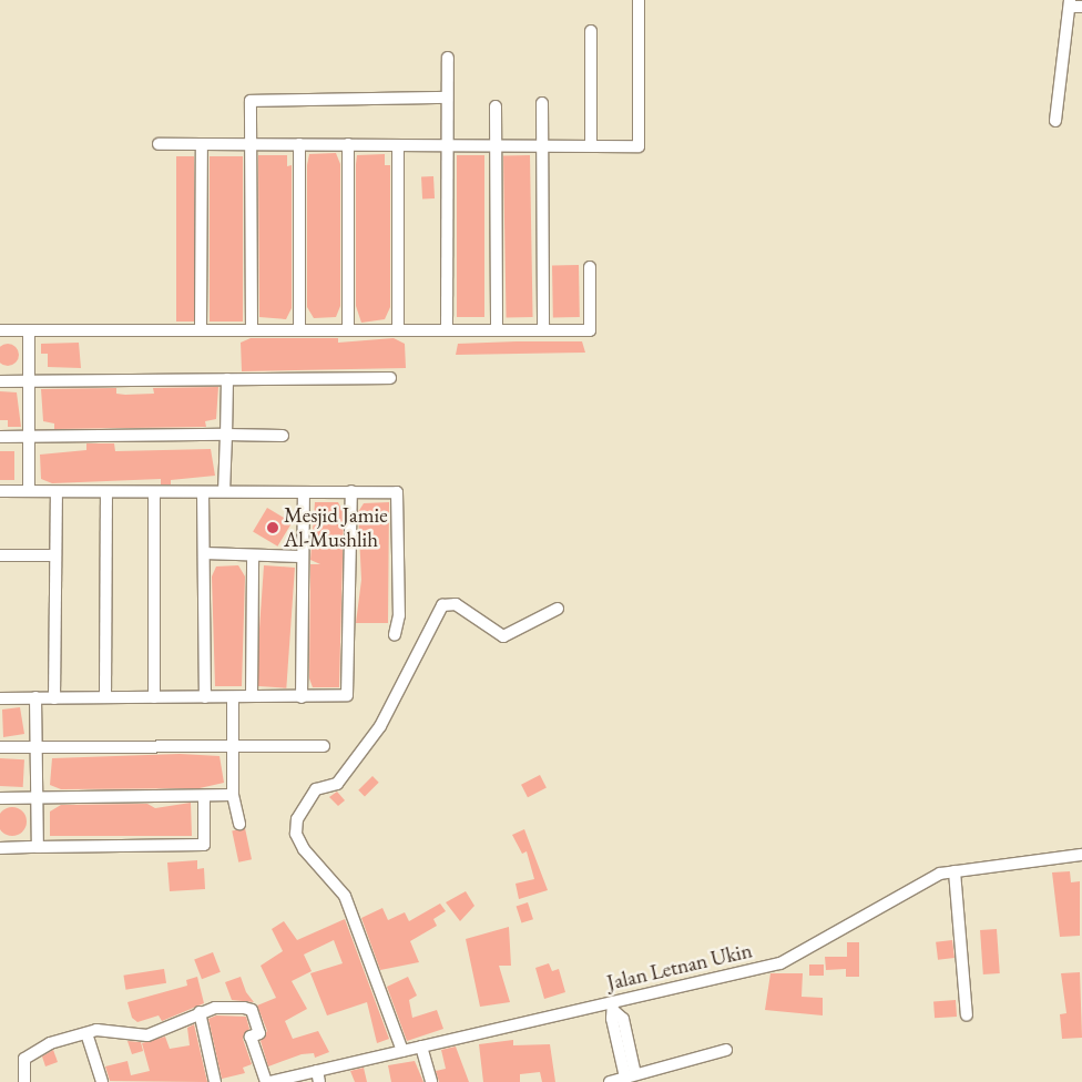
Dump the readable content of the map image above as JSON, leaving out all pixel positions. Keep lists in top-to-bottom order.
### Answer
{
  "streets": {
    "street": ["Jalan Letnan Ukin"]
  },
  "places": ["Mesjid Jamie Al-Mushlih"]
}
